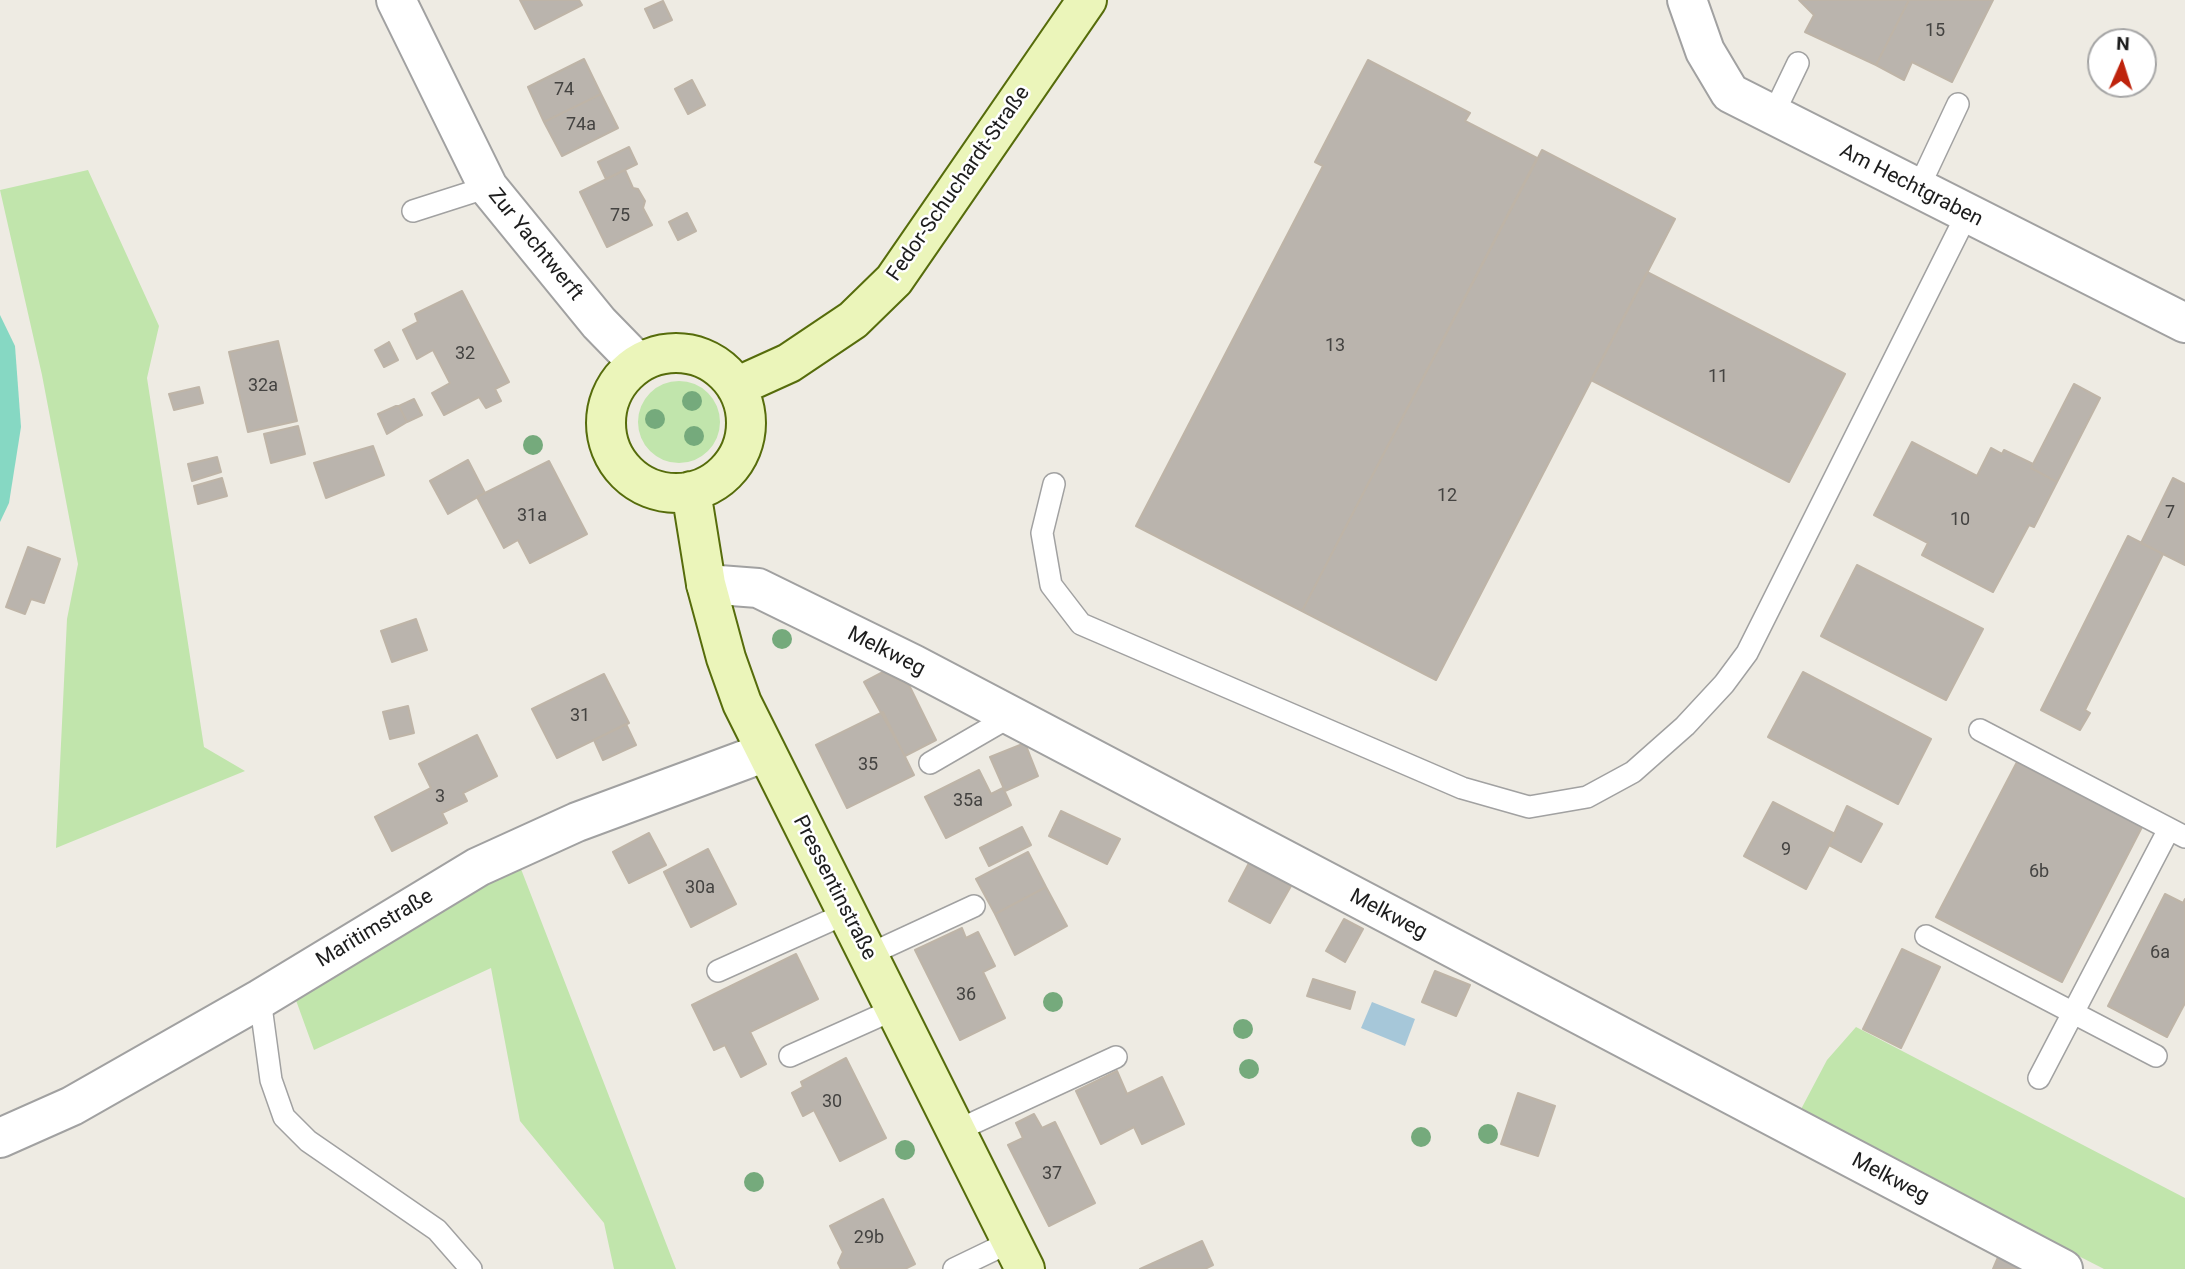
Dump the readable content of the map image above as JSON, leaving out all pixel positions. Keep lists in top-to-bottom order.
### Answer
{
  "streets": {
    "street": [
      "Fedor-Schuchardt-Straße",
      "Am Hechtgraben",
      "Zur Yachtwerft",
      "Melkweg",
      "Pressentinstraße",
      "Maritimstraße"
    ]
  },
  "crossings": [
    ["Fedor-Schuchardt-Straße", "Zur Yachtwerft"],
    ["Fedor-Schuchardt-Straße", "Pressentinstraße"],
    ["Zur Yachtwerft", "Pressentinstraße"],
    ["Melkweg", "Pressentinstraße"],
    ["Pressentinstraße", "Maritimstraße"]
  ],
  "house_numbers": [
    "15",
    "74",
    "74a",
    "75",
    "13",
    "32",
    "11",
    "32a",
    "12",
    "7",
    "31a",
    "10",
    "31",
    "35",
    "3",
    "35a",
    "9",
    "6b",
    "30a",
    "6a",
    "36",
    "30",
    "37",
    "29b"
  ],
  "north": "top"
}
